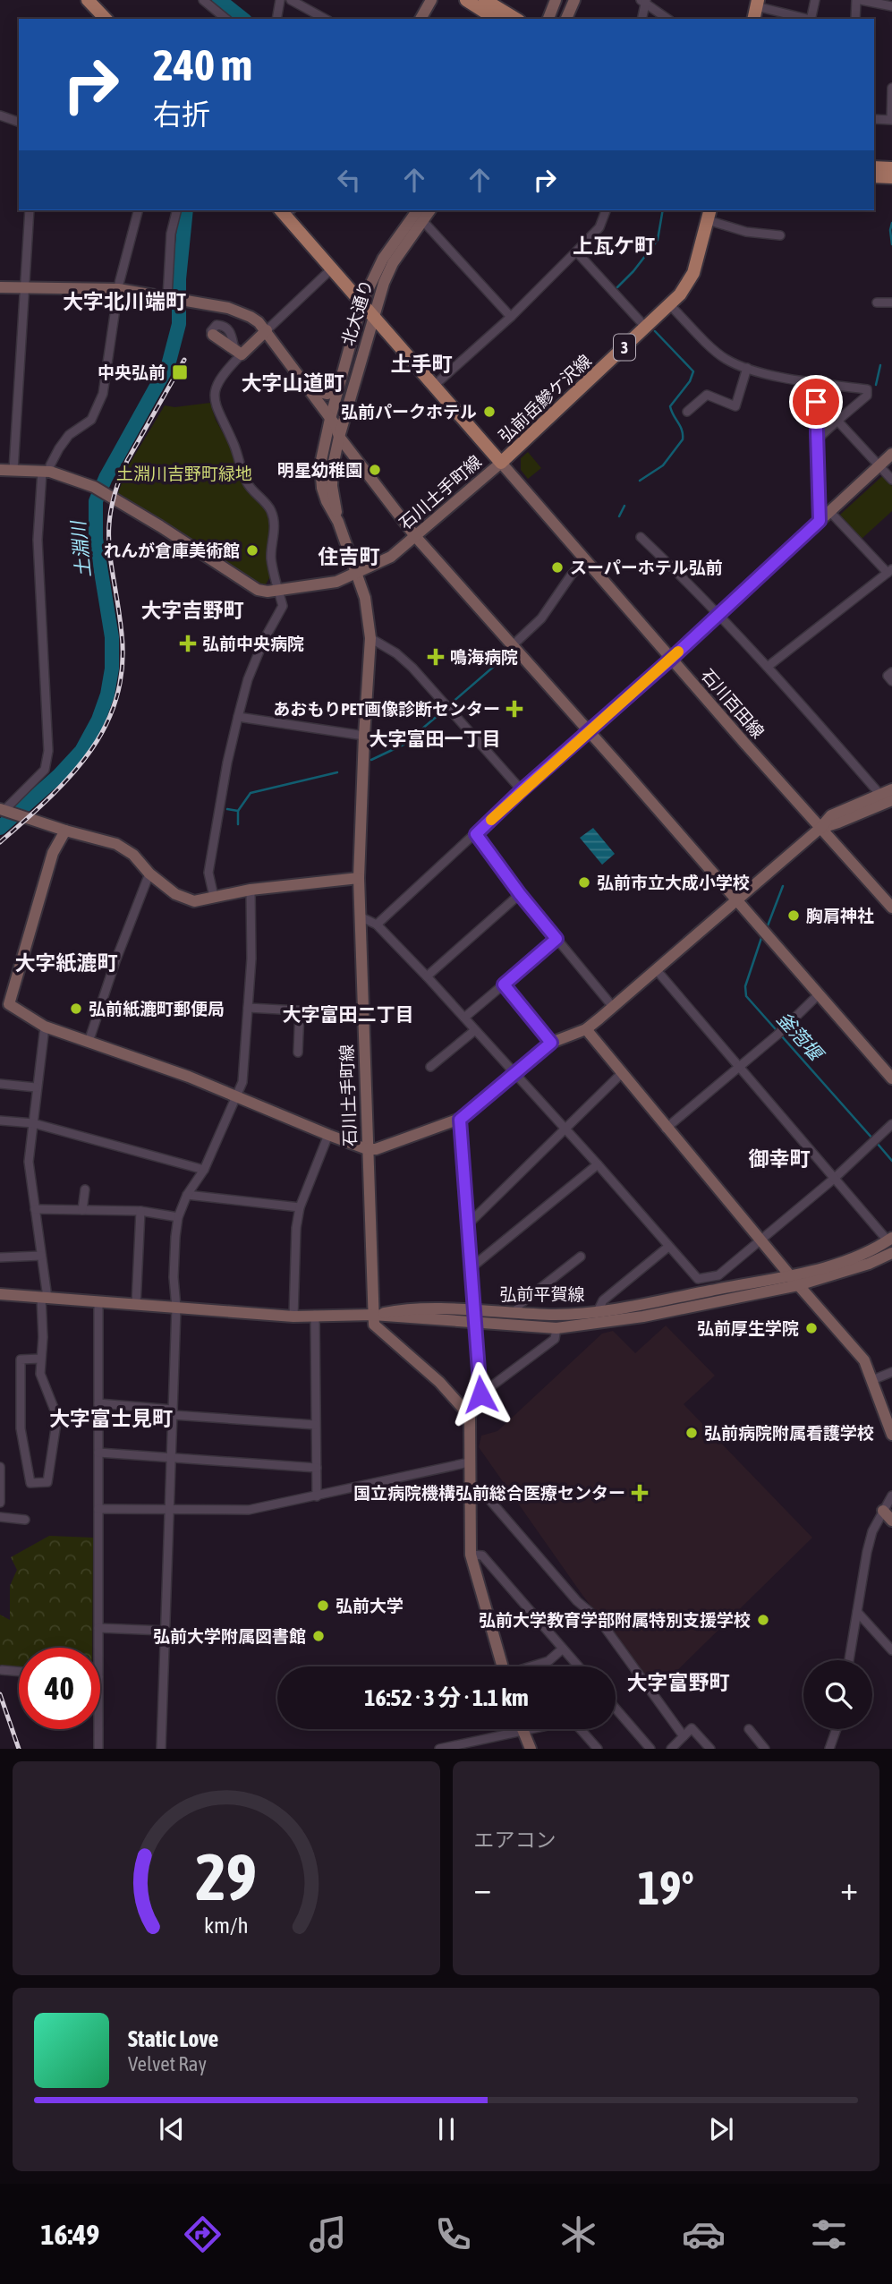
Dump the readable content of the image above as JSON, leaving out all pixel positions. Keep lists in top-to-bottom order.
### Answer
{
  "streets": {
    "main road": ["3", "弘前岳鰺ケ沢線"],
    "street": [
      "北大通り",
      "石川土手町線",
      "石川百田線",
      "弘前平賀線"
    ]
  },
  "crossings": [
    ["北大通り", "弘前岳鰺ケ沢線"],
    ["弘前岳鰺ケ沢線", "石川土手町線"],
    ["弘前岳鰺ケ沢線", "石川百田線"],
    ["石川土手町線", "石川百田線"],
    ["石川土手町線", "弘前平賀線"]
  ],
  "districts": [
    "上瓦ケ町",
    "大字北川端町",
    "土手町",
    "大字山道町",
    "住吉町",
    "大字吉野町",
    "大字富田一丁目",
    "大字紙漉町",
    "大字富田二丁目",
    "御幸町",
    "大字富士見町",
    "大字富野町"
  ],
  "water": ["土淵川", "釜萢堰"],
  "parks": ["土淵川吉野町緑地"],
  "places": {
    "transit": ["中央弘前"],
    "other": [
      "弘前パークホテル",
      "明星幼稚園",
      "れんが倉庫美術館",
      "スーパーホテル弘前",
      "弘前市立大成小学校",
      "胸肩神社",
      "弘前紙漉町郵便局",
      "弘前厚生学院",
      "弘前病院附属看護学校",
      "弘前大学",
      "弘前大学教育学部附属特別支援学校",
      "弘前大学附属図書館"
    ],
    "health": [
      "弘前中央病院",
      "鳴海病院",
      "あおもりPET画像診断センター",
      "国立病院機構弘前総合医療センター"
    ]
  },
  "page": {
    "turn": ["240 m", "右折"],
    "limit": "40",
    "trip": "16:52 · 3 分 · 1.1 km",
    "tile": "エアコン",
    "heat": ["−", "19°", "+"],
    "song": ["Static Love", "Velvet Ray"],
    "tabs": "16:49",
    "gauge": ["29", "km/h"]
  }
}
